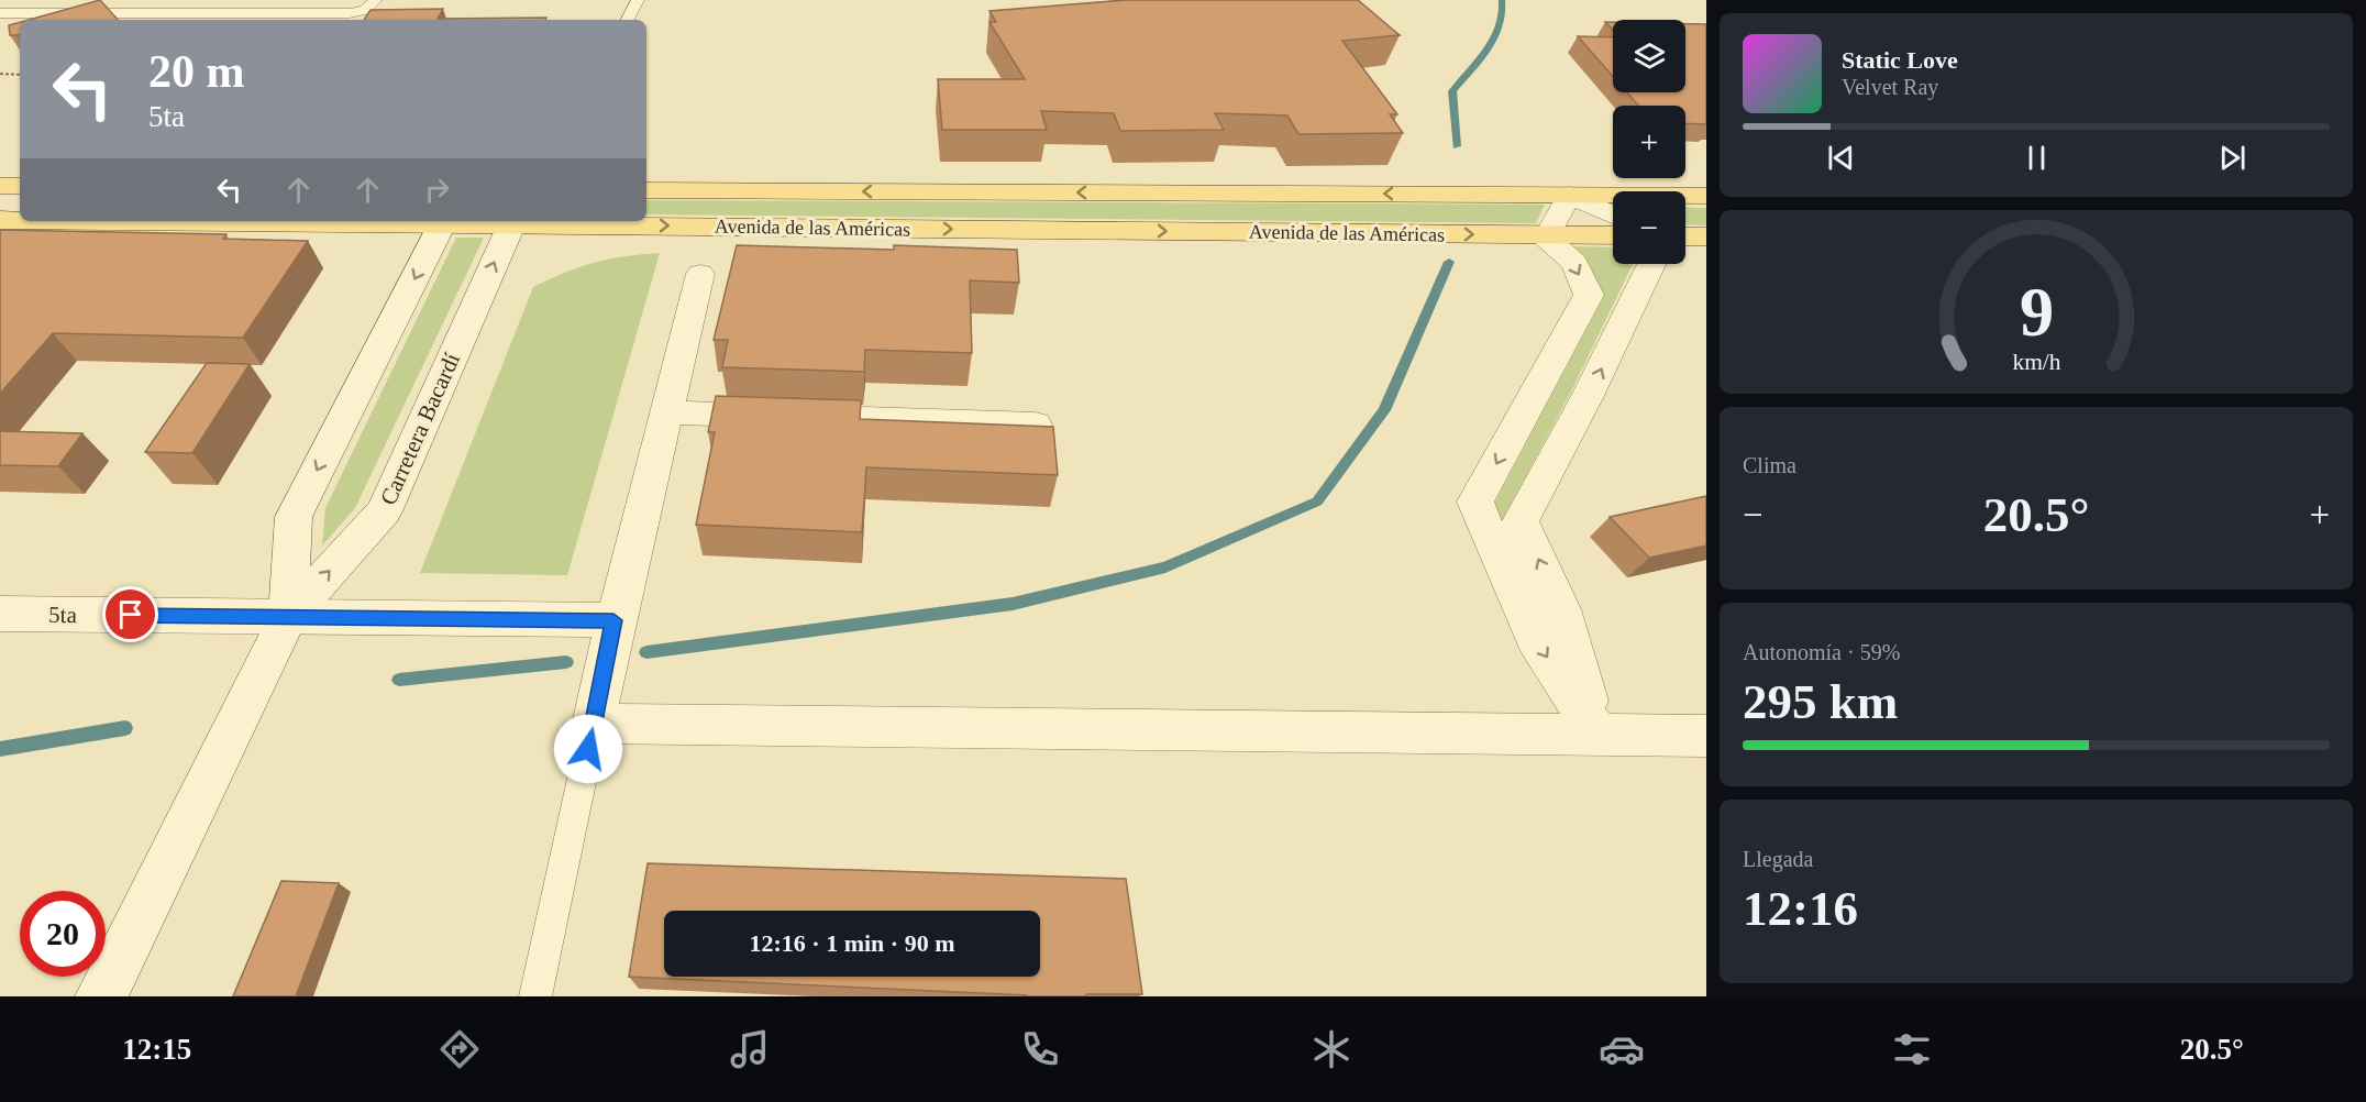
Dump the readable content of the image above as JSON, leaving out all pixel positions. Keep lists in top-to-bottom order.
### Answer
{
  "streets": {
    "main road": ["Avenida de las Américas"],
    "street": ["Carretera Bacardí", "5ta"]
  },
  "crossings": [
    ["Avenida de las Américas", "Carretera Bacardí"],
    ["Carretera Bacardí", "5ta"]
  ],
  "page": {
    "map_buttons": ["+", "−"],
    "turn": ["20 m", "5ta"],
    "song": ["Static Love", "Velvet Ray"],
    "tile": [
      "Clima",
      ["Autonomía · 59%", "295 km"],
      ["Llegada", "12:16"]
    ],
    "heat": ["−", "20.5°", "+"],
    "limit": "20",
    "trip": "12:16 · 1 min · 90 m",
    "tabs": ["12:15", "20.5°"],
    "gauge": ["9", "km/h"]
  }
}
